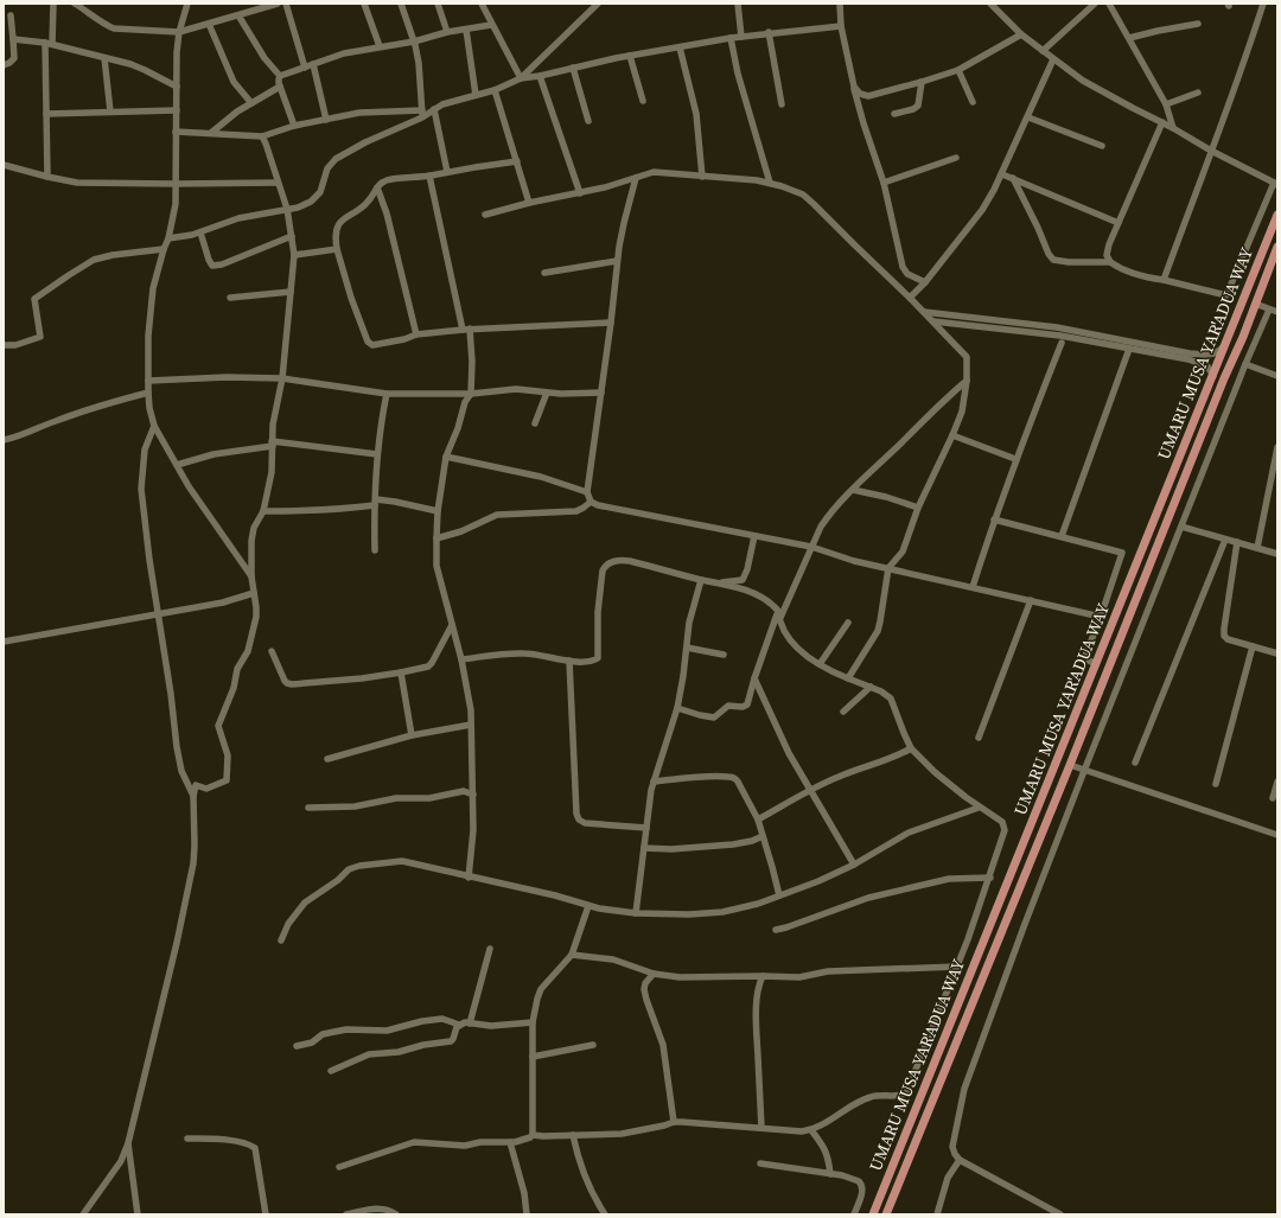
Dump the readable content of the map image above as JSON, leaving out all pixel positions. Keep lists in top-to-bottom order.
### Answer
{
  "streets": {
    "main road": ["UMARU MUSA YAR'ADUA WAY"]
  }
}
